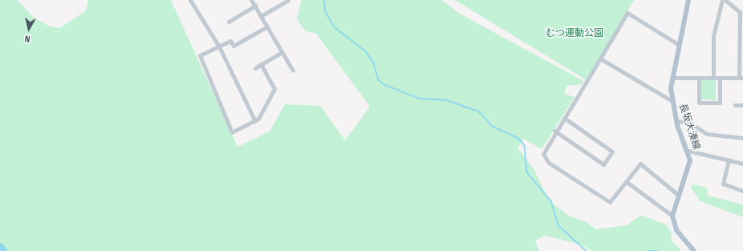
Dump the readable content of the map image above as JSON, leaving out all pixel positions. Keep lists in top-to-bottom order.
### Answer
{
  "streets": {
    "main road": ["長坂大湊線"]
  },
  "parks": ["むつ運動公園"],
  "north": "bottom"
}
